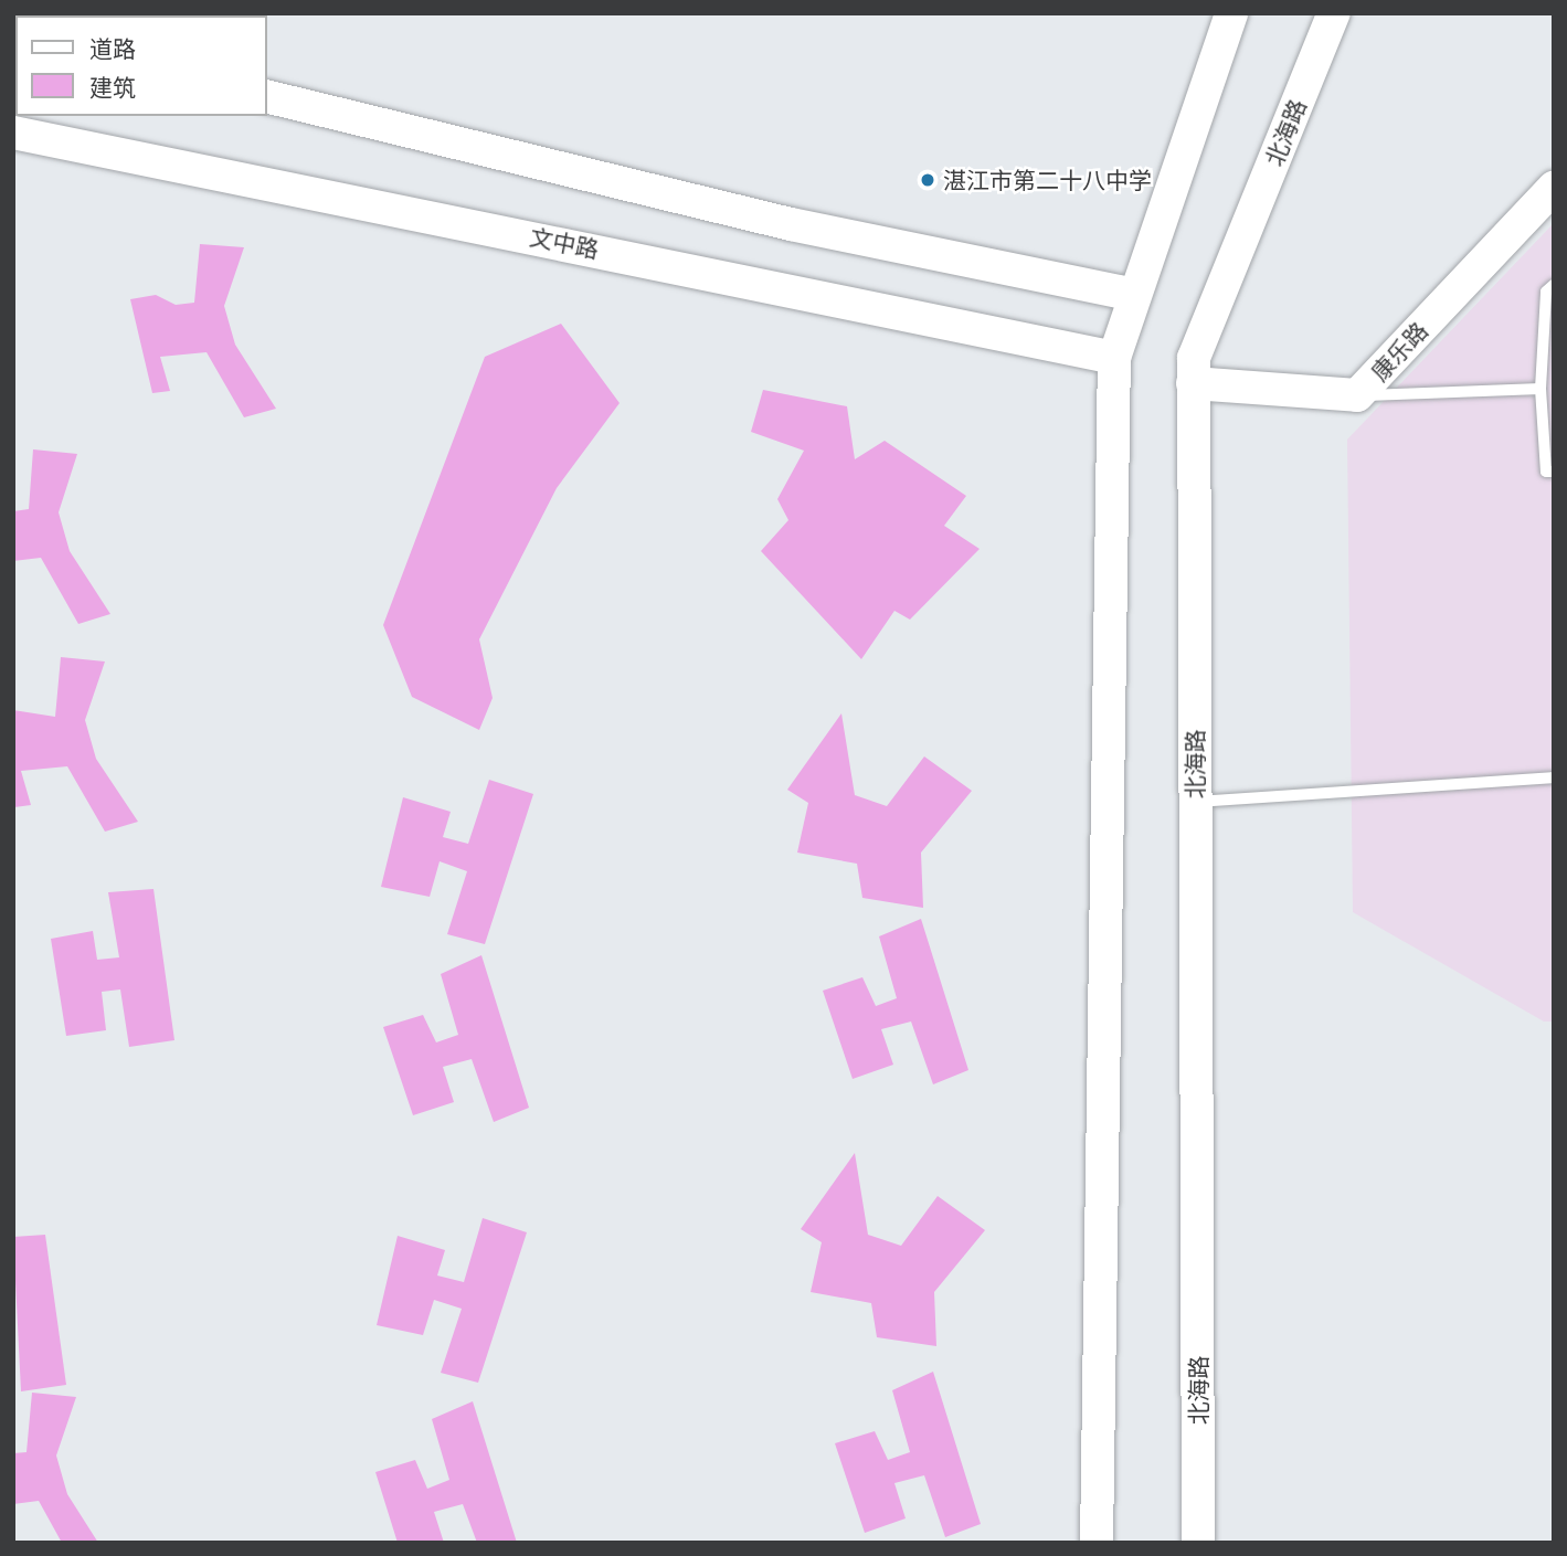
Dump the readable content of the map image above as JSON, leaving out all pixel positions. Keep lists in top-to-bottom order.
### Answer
{
  "streets": {
    "main road": ["北海路", "文中路", "康乐路"]
  },
  "crossings": [
    ["北海路", "康乐路"]
  ],
  "places": ["湛江市第二十八中学"],
  "legend": ["道路", "建筑"]
}
